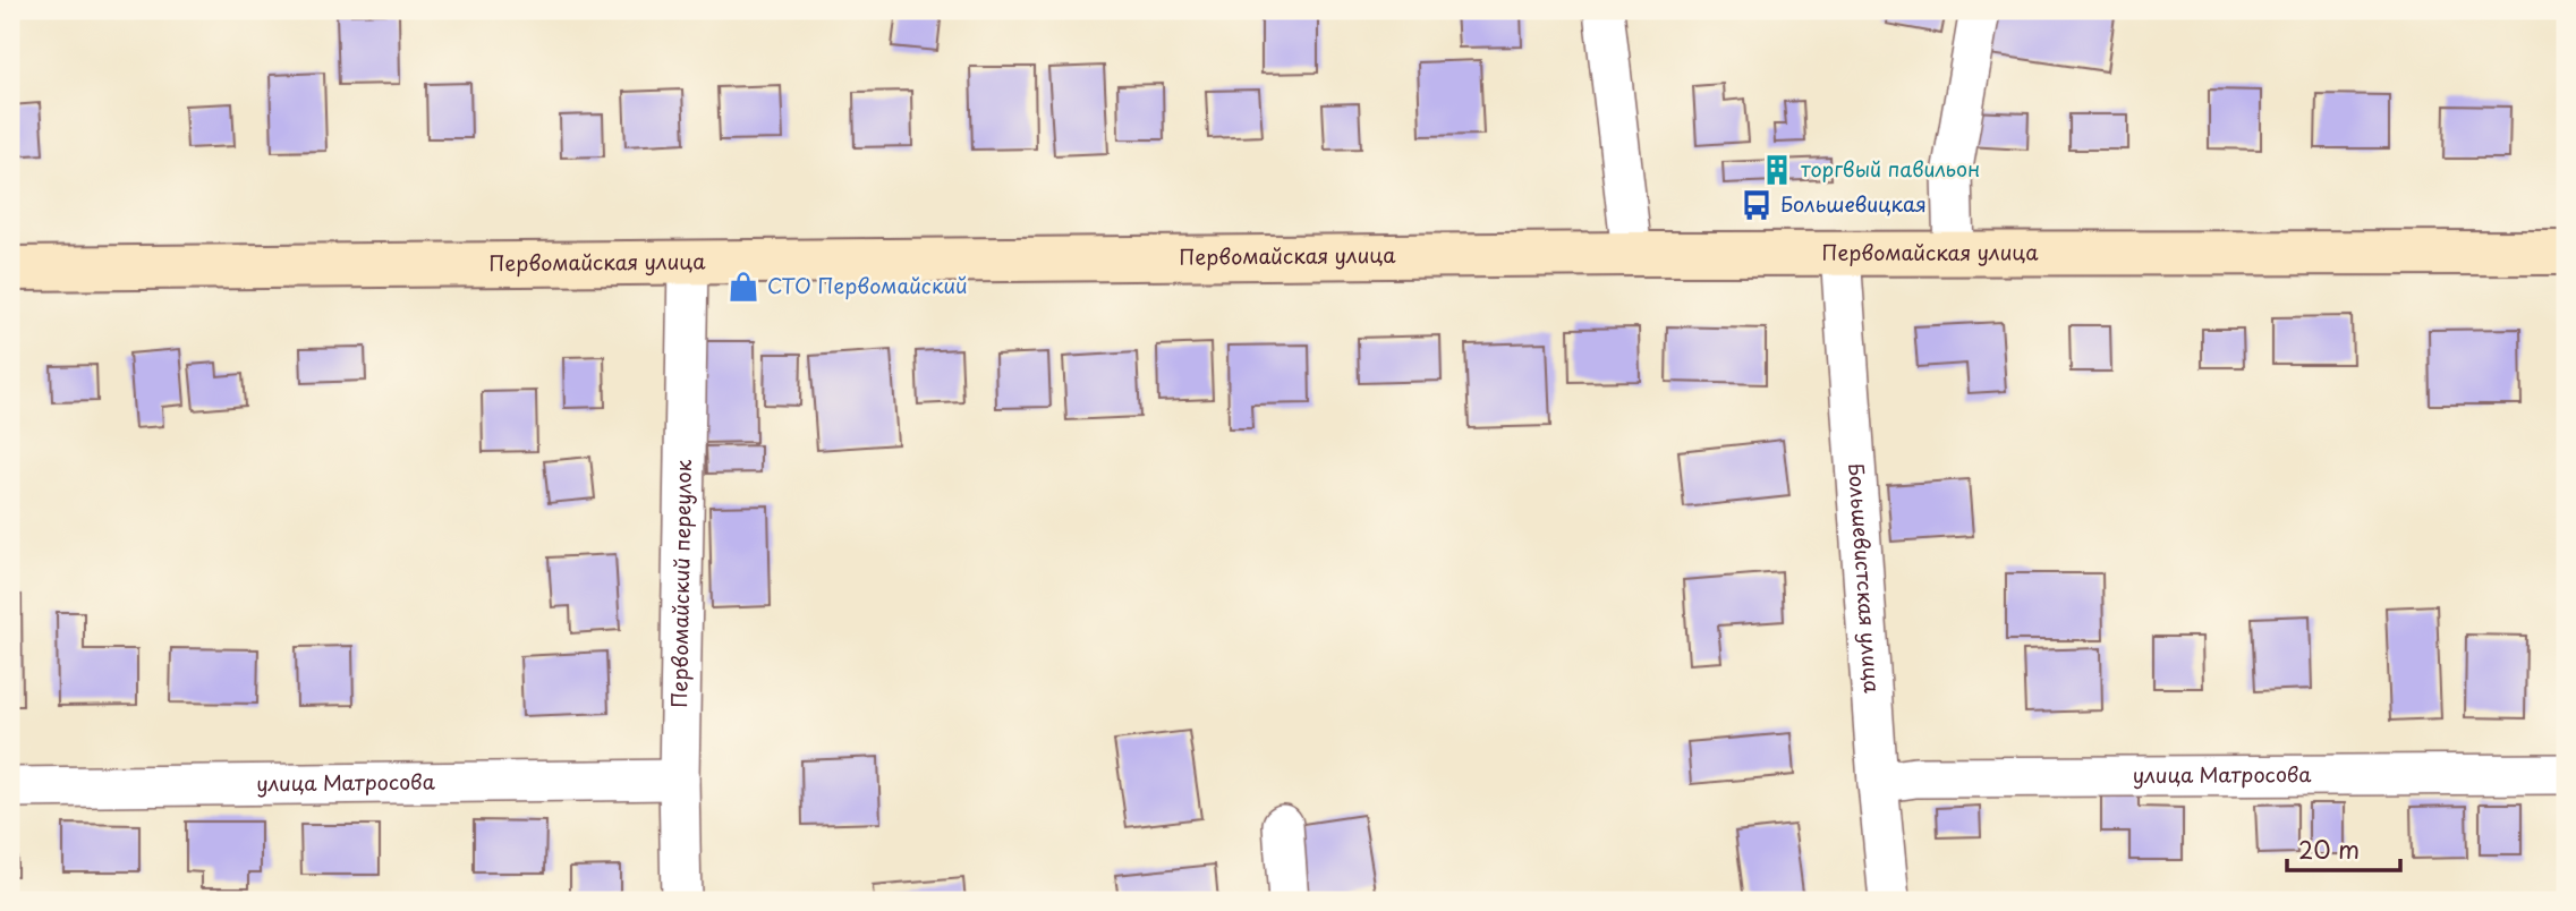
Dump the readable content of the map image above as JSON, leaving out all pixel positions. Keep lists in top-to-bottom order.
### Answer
{
  "streets": {
    "main road": ["Первомайская улица"],
    "street": ["Большевистская улица", "Первомайский переулок", "улица Матросова"]
  },
  "crossings": [
    ["Первомайская улица", "Большевистская улица"],
    ["Первомайская улица", "Первомайский переулок"],
    ["Большевистская улица", "улица Матросова"],
    ["Первомайский переулок", "улица Матросова"]
  ],
  "places": {
    "building": ["торгвый павильон"],
    "bus stop": ["Большевицкая"],
    "shop": ["СТО Первомайский"]
  },
  "scale_bar": "20 m"
}
